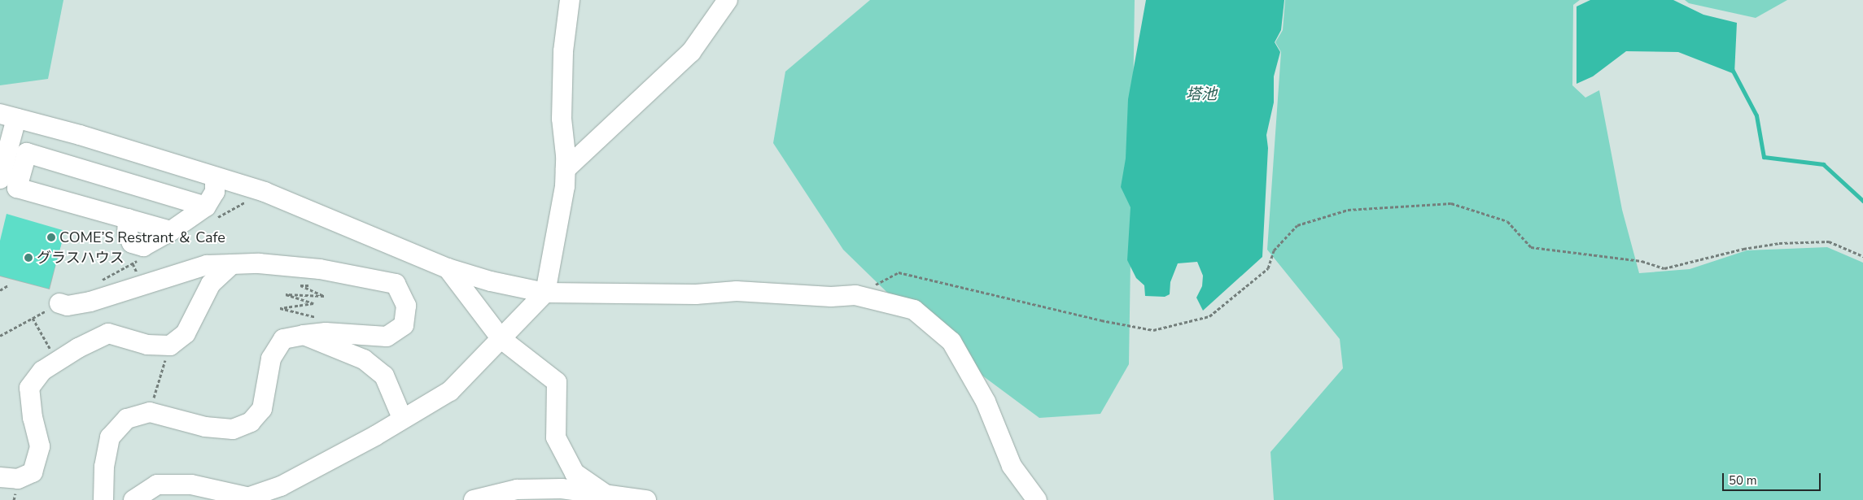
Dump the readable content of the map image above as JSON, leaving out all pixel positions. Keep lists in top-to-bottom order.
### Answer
{
  "water": ["塔池"],
  "places": ["COME’S Restrant ＆ Cafe", "グラスハウス"],
  "scale_bar": "50 m"
}
